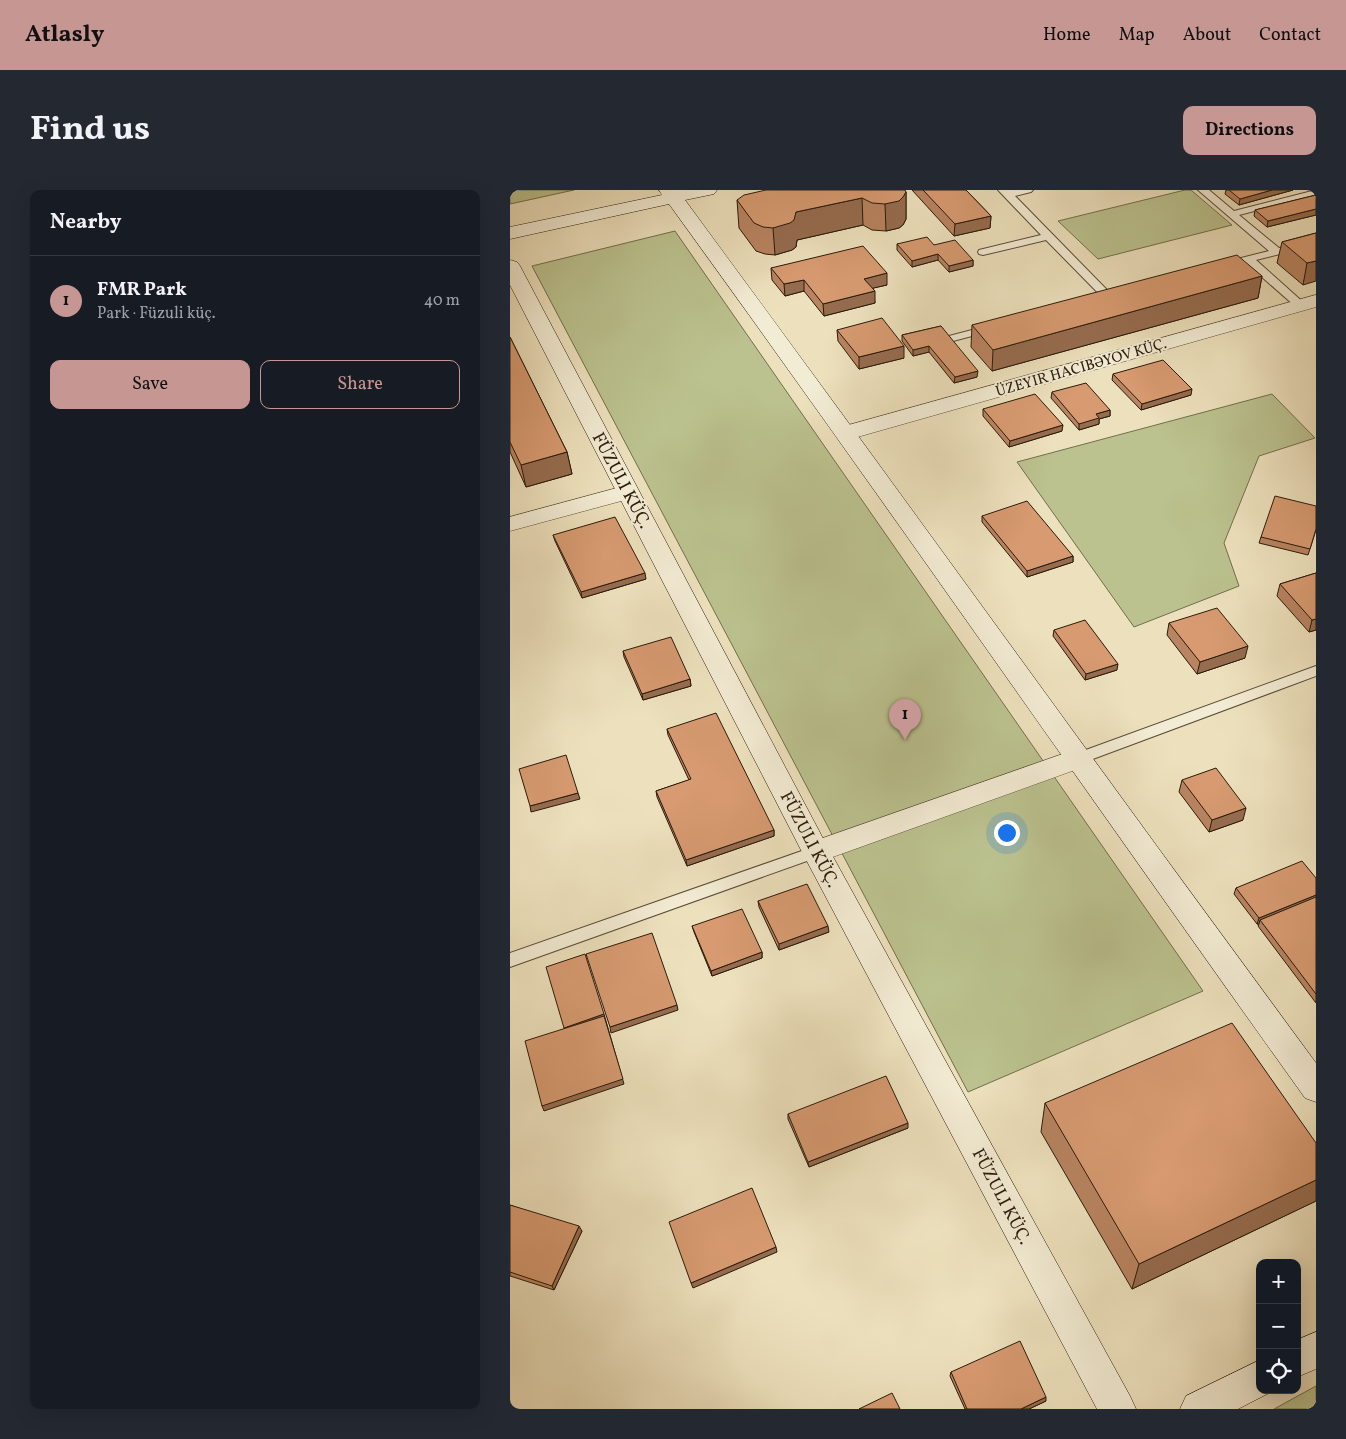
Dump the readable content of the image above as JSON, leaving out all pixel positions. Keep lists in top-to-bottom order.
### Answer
{
  "streets": {
    "street": ["FÜZULI KÜÇ."]
  },
  "page": {
    "header": "Atlasly",
    "nav": [
      "Home",
      "Map",
      "About",
      "Contact"
    ],
    "title": "Find us",
    "buttons": [
      "Directions",
      ["Save", "Share"]
    ],
    "heading": "Nearby",
    "list": [
      {
        "mark": "1",
        "name": "FMR Park",
        "note": "Park · Füzuli küç.",
        "value": "40 m"
      }
    ],
    "pins": "1",
    "map_buttons": ["+", "−"]
  }
}
